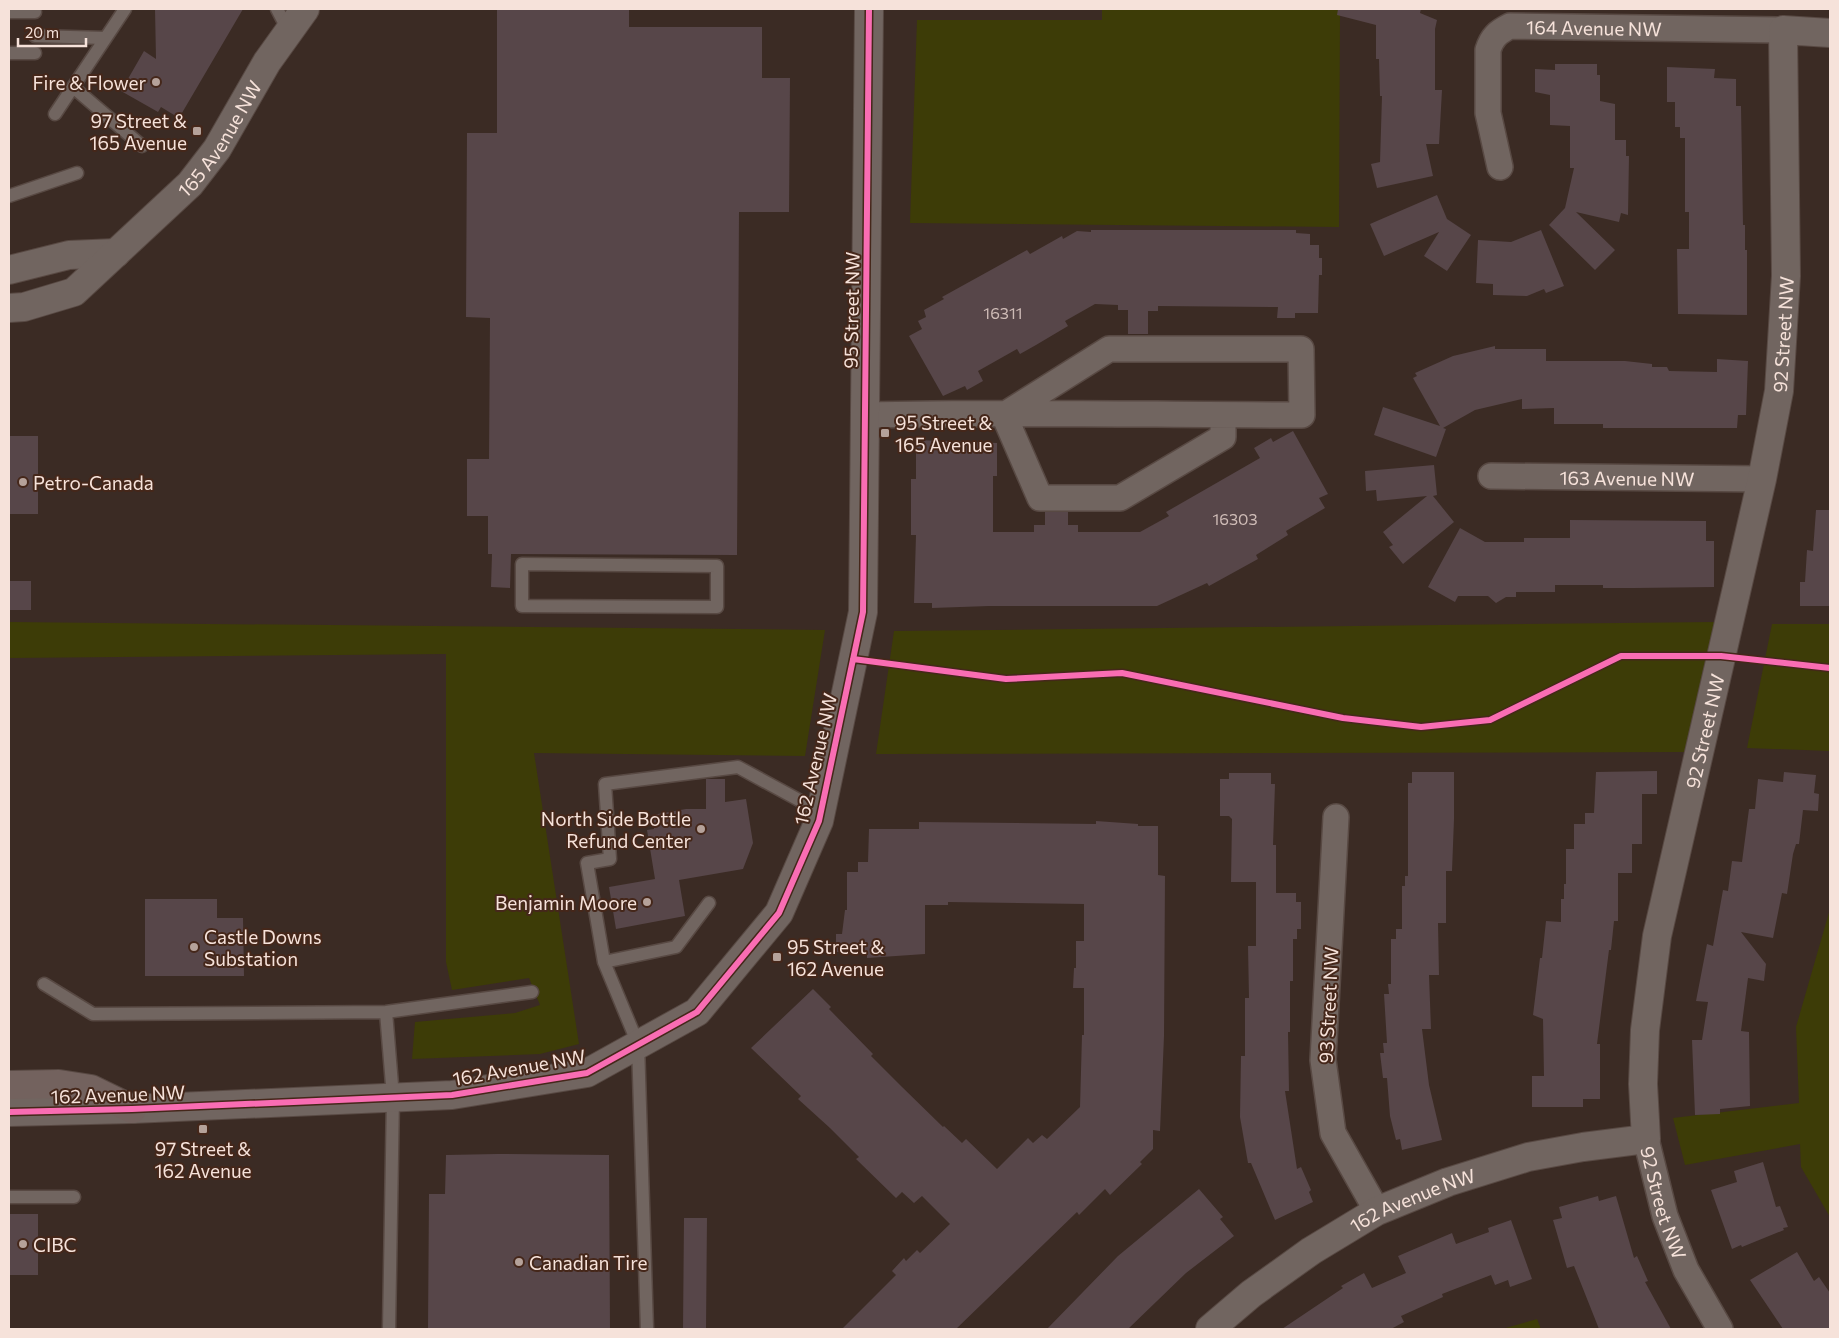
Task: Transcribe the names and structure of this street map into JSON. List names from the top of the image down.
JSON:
{
  "streets": {
    "street": [
      "164 Avenue NW",
      "165 Avenue NW",
      "95 Street NW",
      "92 Street NW",
      "163 Avenue NW",
      "162 Avenue NW",
      "93 Street NW"
    ]
  },
  "crossings": [
    ["164 Avenue NW", "92 Street NW"],
    ["95 Street NW", "162 Avenue NW"],
    ["92 Street NW", "163 Avenue NW"],
    ["92 Street NW", "162 Avenue NW"],
    ["162 Avenue NW", "93 Street NW"]
  ],
  "places": {
    "other": [
      "Fire & Flower",
      "Petro-Canada",
      "North Side Bottle Refund Center",
      "Benjamin Moore",
      "Castle Downs Substation",
      "CIBC",
      "Canadian Tire"
    ],
    "transit": [
      "97 Street & 165 Avenue",
      "95 Street & 165 Avenue",
      "95 Street & 162 Avenue",
      "97 Street & 162 Avenue"
    ]
  },
  "house_numbers": ["16311", "16303"],
  "scale_bar": "20 m"
}
